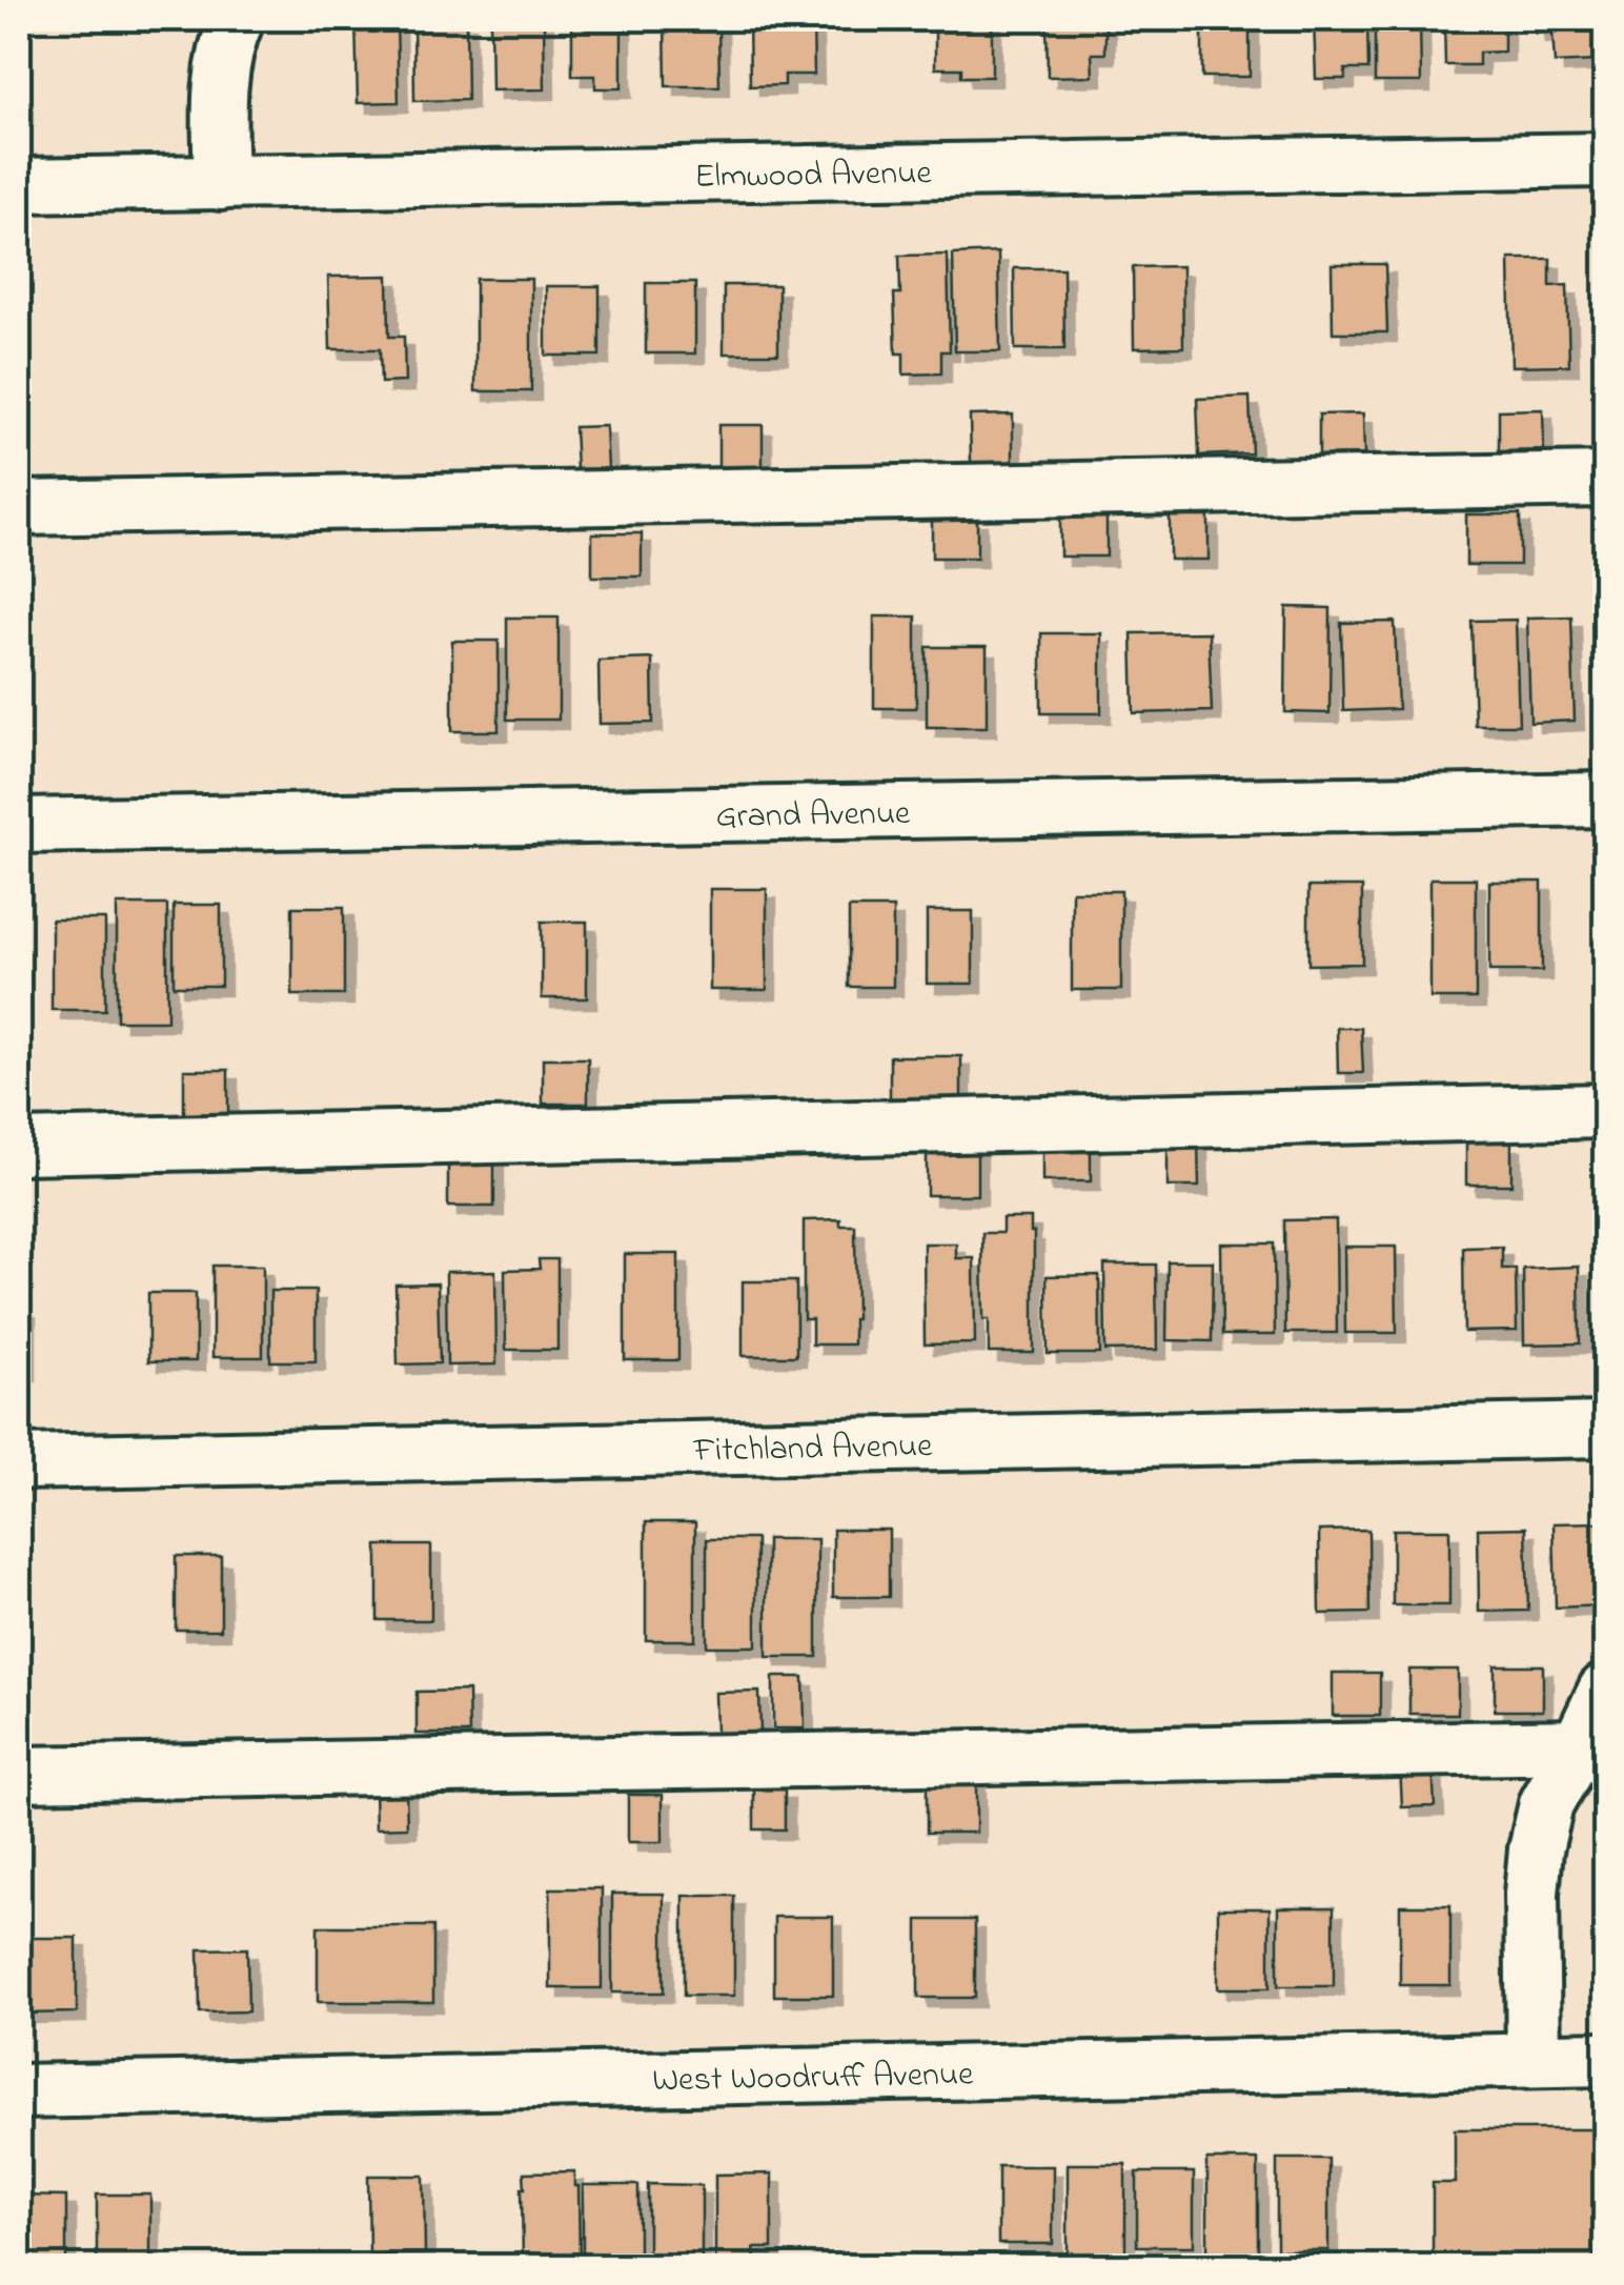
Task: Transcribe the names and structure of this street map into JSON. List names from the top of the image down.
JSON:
{
  "streets": {
    "street": [
      "Elmwood Avenue",
      "Grand Avenue",
      "Fitchland Avenue",
      "West Woodruff Avenue"
    ]
  }
}
